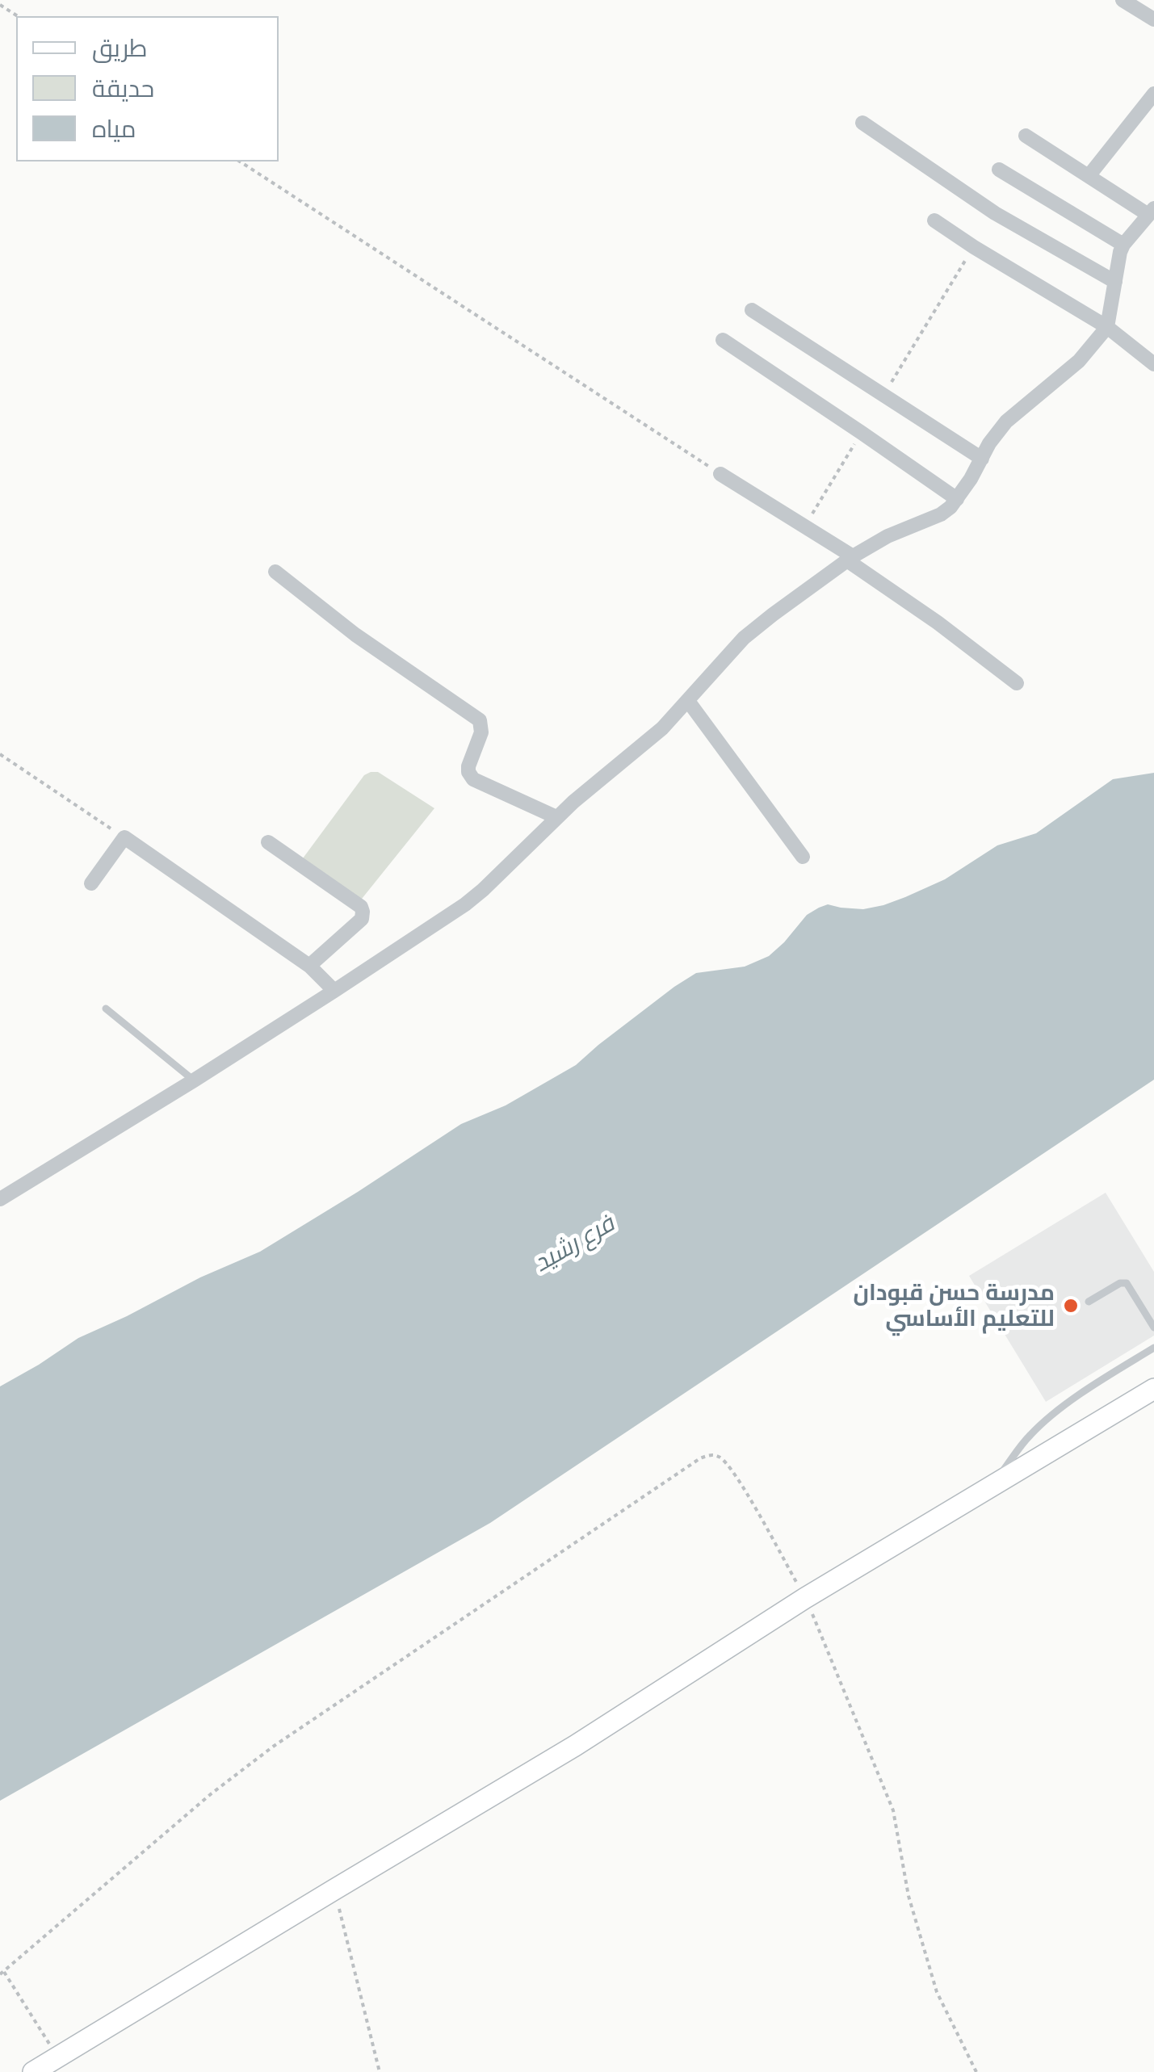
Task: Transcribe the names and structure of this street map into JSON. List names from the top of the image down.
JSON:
{
  "water": ["فرع رشيد"],
  "places": ["مدرسة حسن قبودان للتعليم الأساسي"],
  "legend": ["طريق", "حديقة", "مياه"]
}
